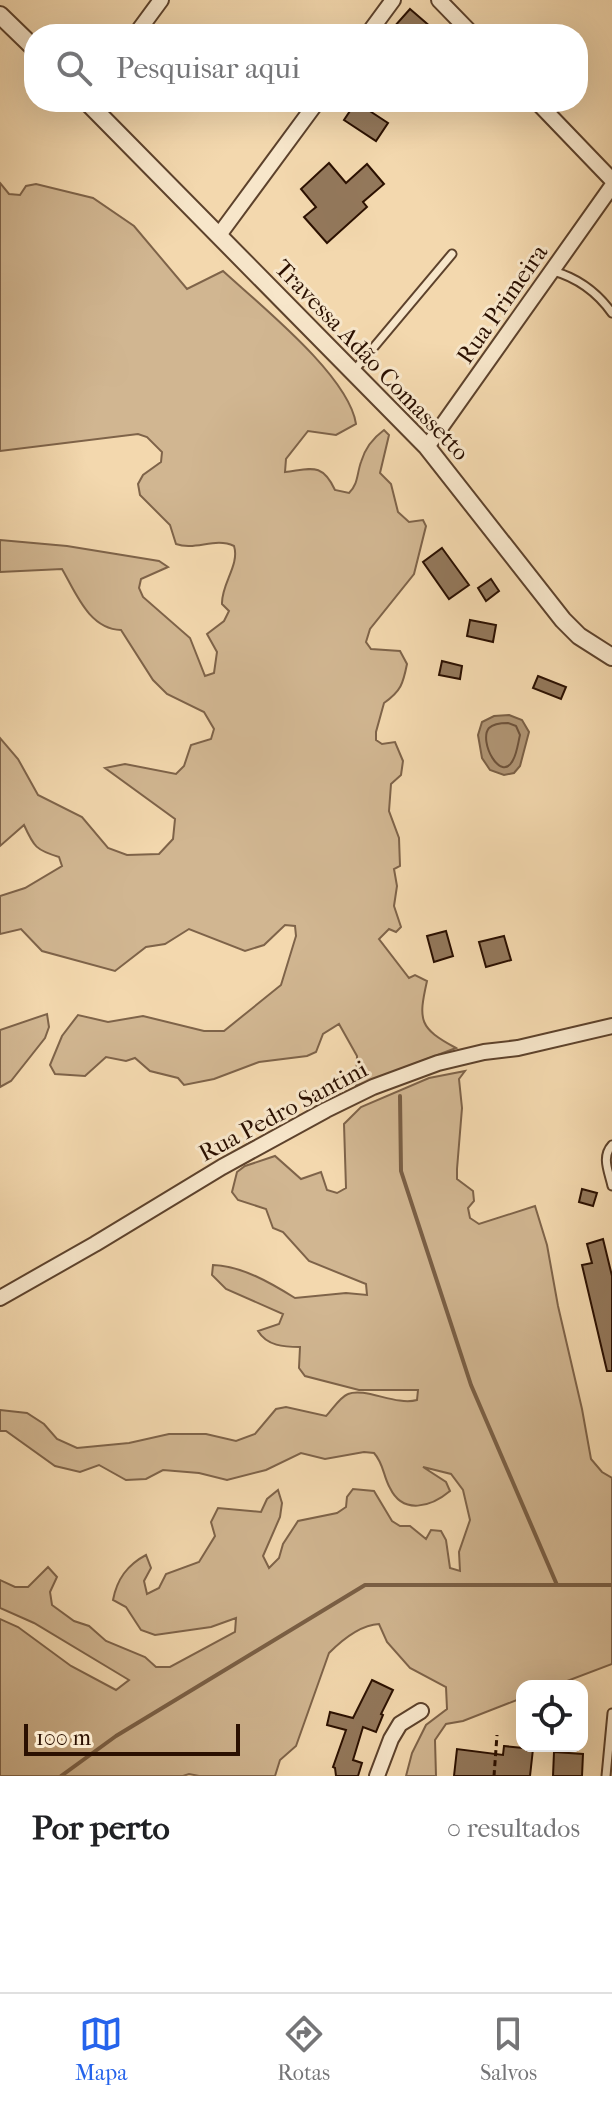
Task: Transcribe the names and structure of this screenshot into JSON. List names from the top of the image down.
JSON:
{
  "streets": {
    "street": ["Rua Primeira", "Travessa Adão Comassetto", "Rua Pedro Santini"]
  },
  "crossings": [
    ["Rua Primeira", "Travessa Adão Comassetto"]
  ],
  "scale_bar": "100 m",
  "page": {
    "search": "Pesquisar aqui",
    "scale": "100 m",
    "heading": ["Por perto", "0 resultados"],
    "nav": ["Mapa", "Rotas", "Salvos"]
  }
}
